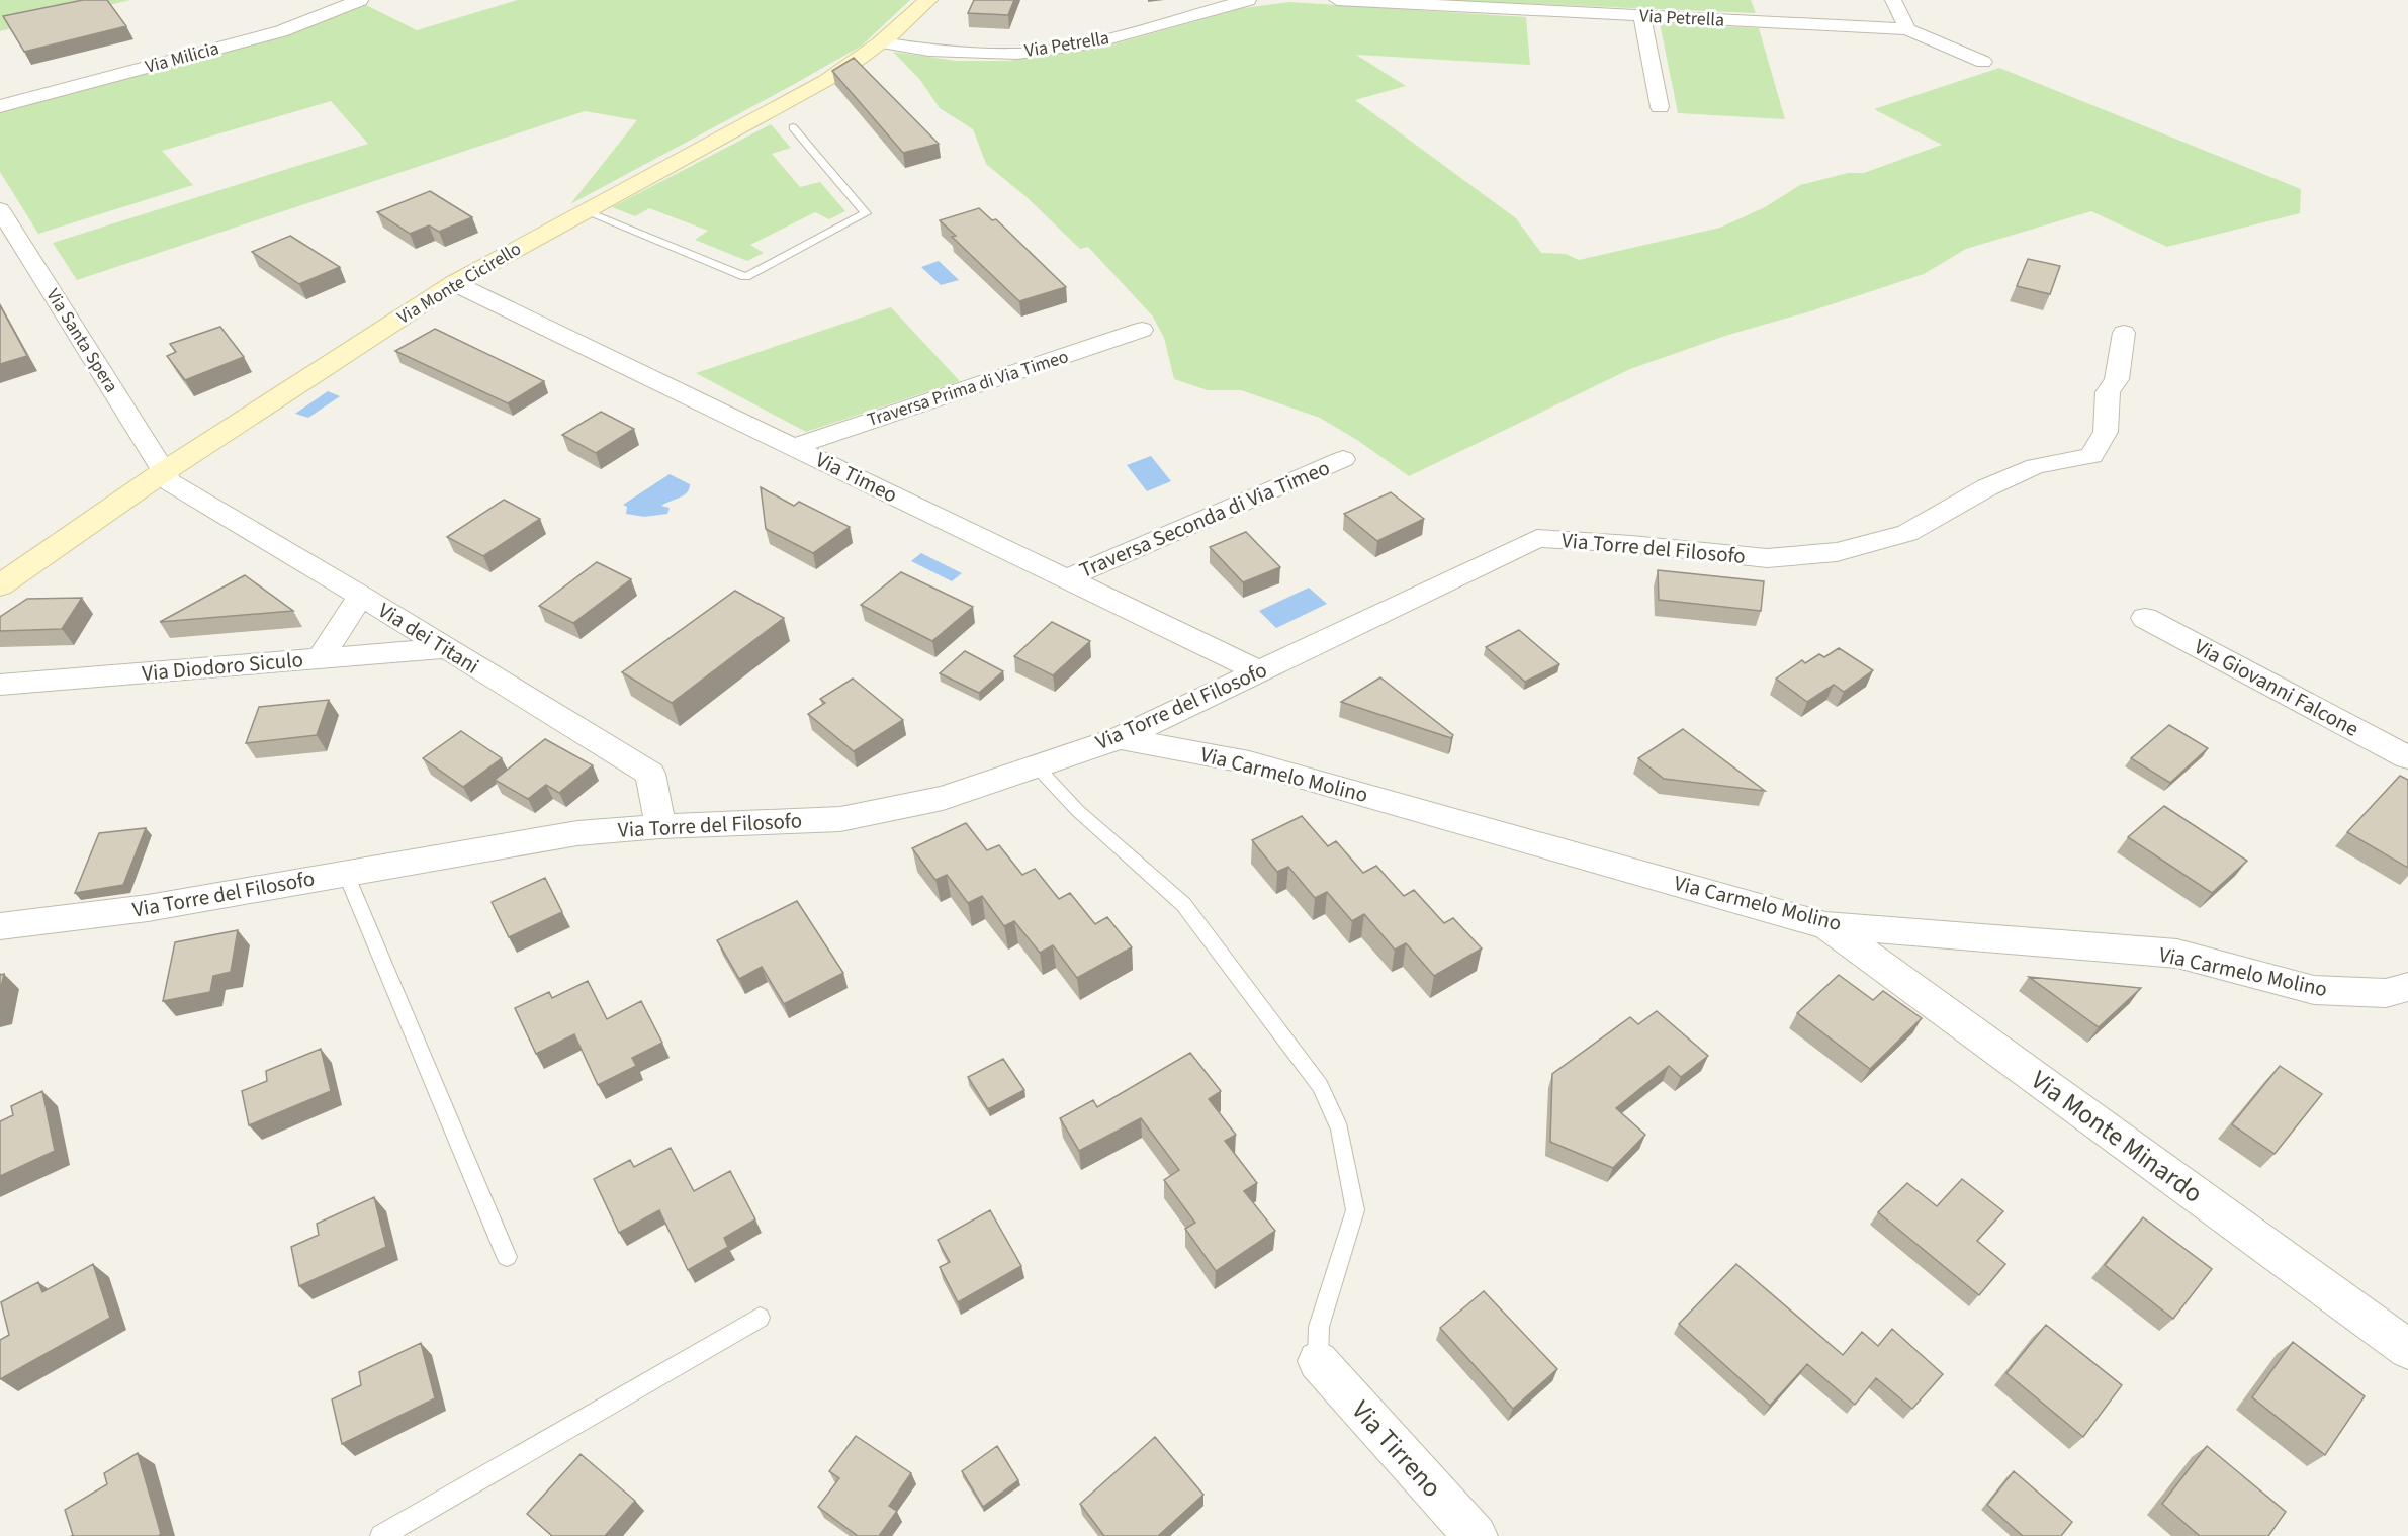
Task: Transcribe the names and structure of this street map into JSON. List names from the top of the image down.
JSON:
{
  "streets": {
    "street": [
      "Via Petrella",
      "Via Milicia",
      "Via Monte Cicirello",
      "Via Santa Spera",
      "Traversa Prima di Via Timeo",
      "Via Timeo",
      "Traversa Seconda di Via Timeo",
      "Via Torre del Filosofo",
      "Via dei Titani",
      "Via Diodoro Siculo",
      "Via Giovanni Falcone",
      "Via Carmelo Molino",
      "Via Monte Minardo",
      "Via Tirreno"
    ]
  },
  "crossings": [
    ["Via Petrella", "Via Monte Cicirello"],
    ["Via Monte Cicirello", "Via Santa Spera"],
    ["Via Monte Cicirello", "Via Timeo"],
    ["Via Monte Cicirello", "Via dei Titani"],
    ["Via Santa Spera", "Via dei Titani"],
    ["Traversa Prima di Via Timeo", "Via Timeo"],
    ["Via Timeo", "Traversa Seconda di Via Timeo"],
    ["Via Timeo", "Via Torre del Filosofo"],
    ["Via Torre del Filosofo", "Via dei Titani"],
    ["Via Torre del Filosofo", "Via Carmelo Molino"],
    ["Via dei Titani", "Via Diodoro Siculo"],
    ["Via Carmelo Molino", "Via Monte Minardo"]
  ]
}
